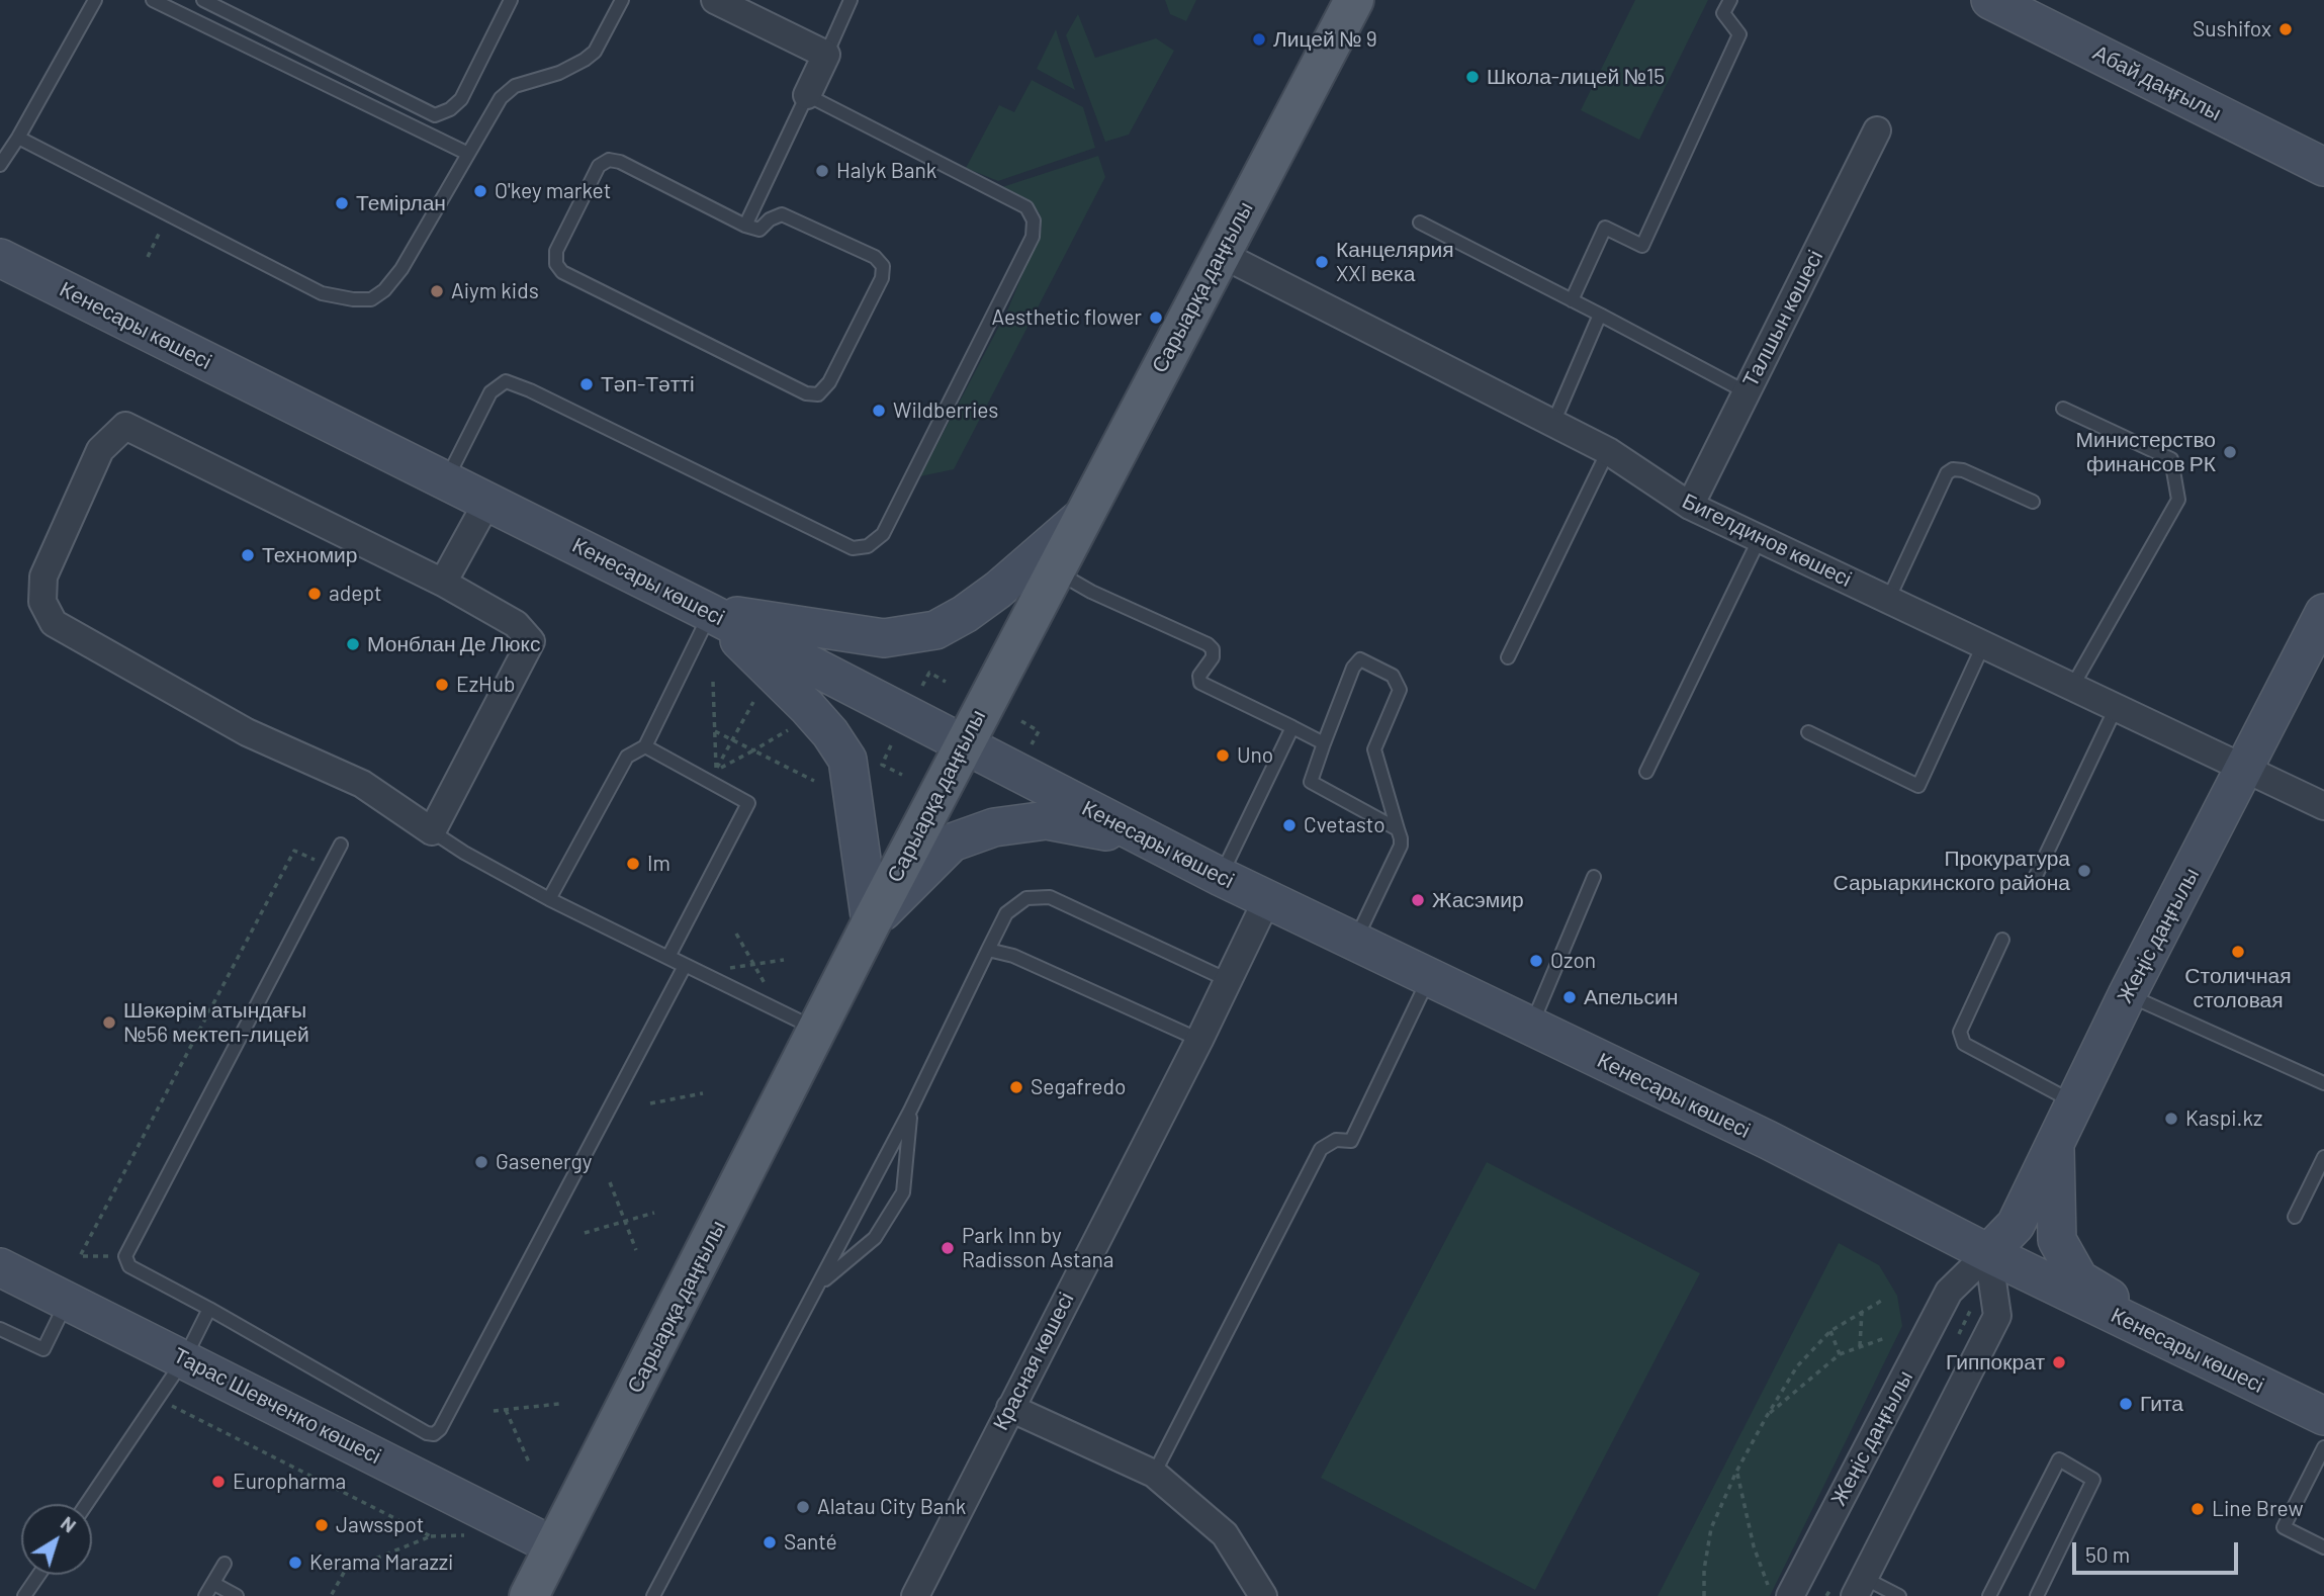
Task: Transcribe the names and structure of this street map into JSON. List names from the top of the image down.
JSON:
{
  "streets": {
    "main road": [
      "Абай даңғылы",
      "Сарыарқа даңғылы",
      "Кенесары көшесі",
      "Жеңіс даңғылы",
      "Тарас Шевченко көшесі"
    ],
    "street": ["Талшын көшесі", "Бигелдинов көшесі", "Красная көшесі"]
  },
  "crossings": [
    ["Сарыарқа даңғылы", "Кенесары көшесі"],
    ["Сарыарқа даңғылы", "Бигелдинов көшесі"],
    ["Сарыарқа даңғылы", "Тарас Шевченко көшесі"],
    ["Талшын көшесі", "Бигелдинов көшесі"],
    ["Кенесары көшесі", "Жеңіс даңғылы"],
    ["Кенесары көшесі", "Красная көшесі"],
    ["Бигелдинов көшесі", "Жеңіс даңғылы"]
  ],
  "places": [
    "Sushifox",
    "Лицей № 9",
    "Школа-лицей №15",
    "Halyk Bank",
    "O'key market",
    "Темірлан",
    "Канцелярия XXI века",
    "Aiym kids",
    "Aesthetic flower",
    "Тәп-Тәтті",
    "Wildberries",
    "Министерство финансов РК",
    "Техномир",
    "adept",
    "Монблан Де Люкс",
    "EzHub",
    "Uno",
    "Cvetasto",
    "Im",
    "Прокуратура Сарыаркинского района",
    "Жасэмир",
    "Столичная столовая",
    "Ozon",
    "Апельсин",
    "Шәкәрім атындағы №56 мектеп-лицей",
    "Segafredo",
    "Kaspi.kz",
    "Gasenergy",
    "Park Inn by Radisson Astana",
    "Гиппократ",
    "Гита",
    "Europharma",
    "Alatau City Bank",
    "Line Brew",
    "Jawsspot",
    "Santé",
    "Kerama Marazzi"
  ],
  "scale_bar": "50 m",
  "north": "top right"
}
